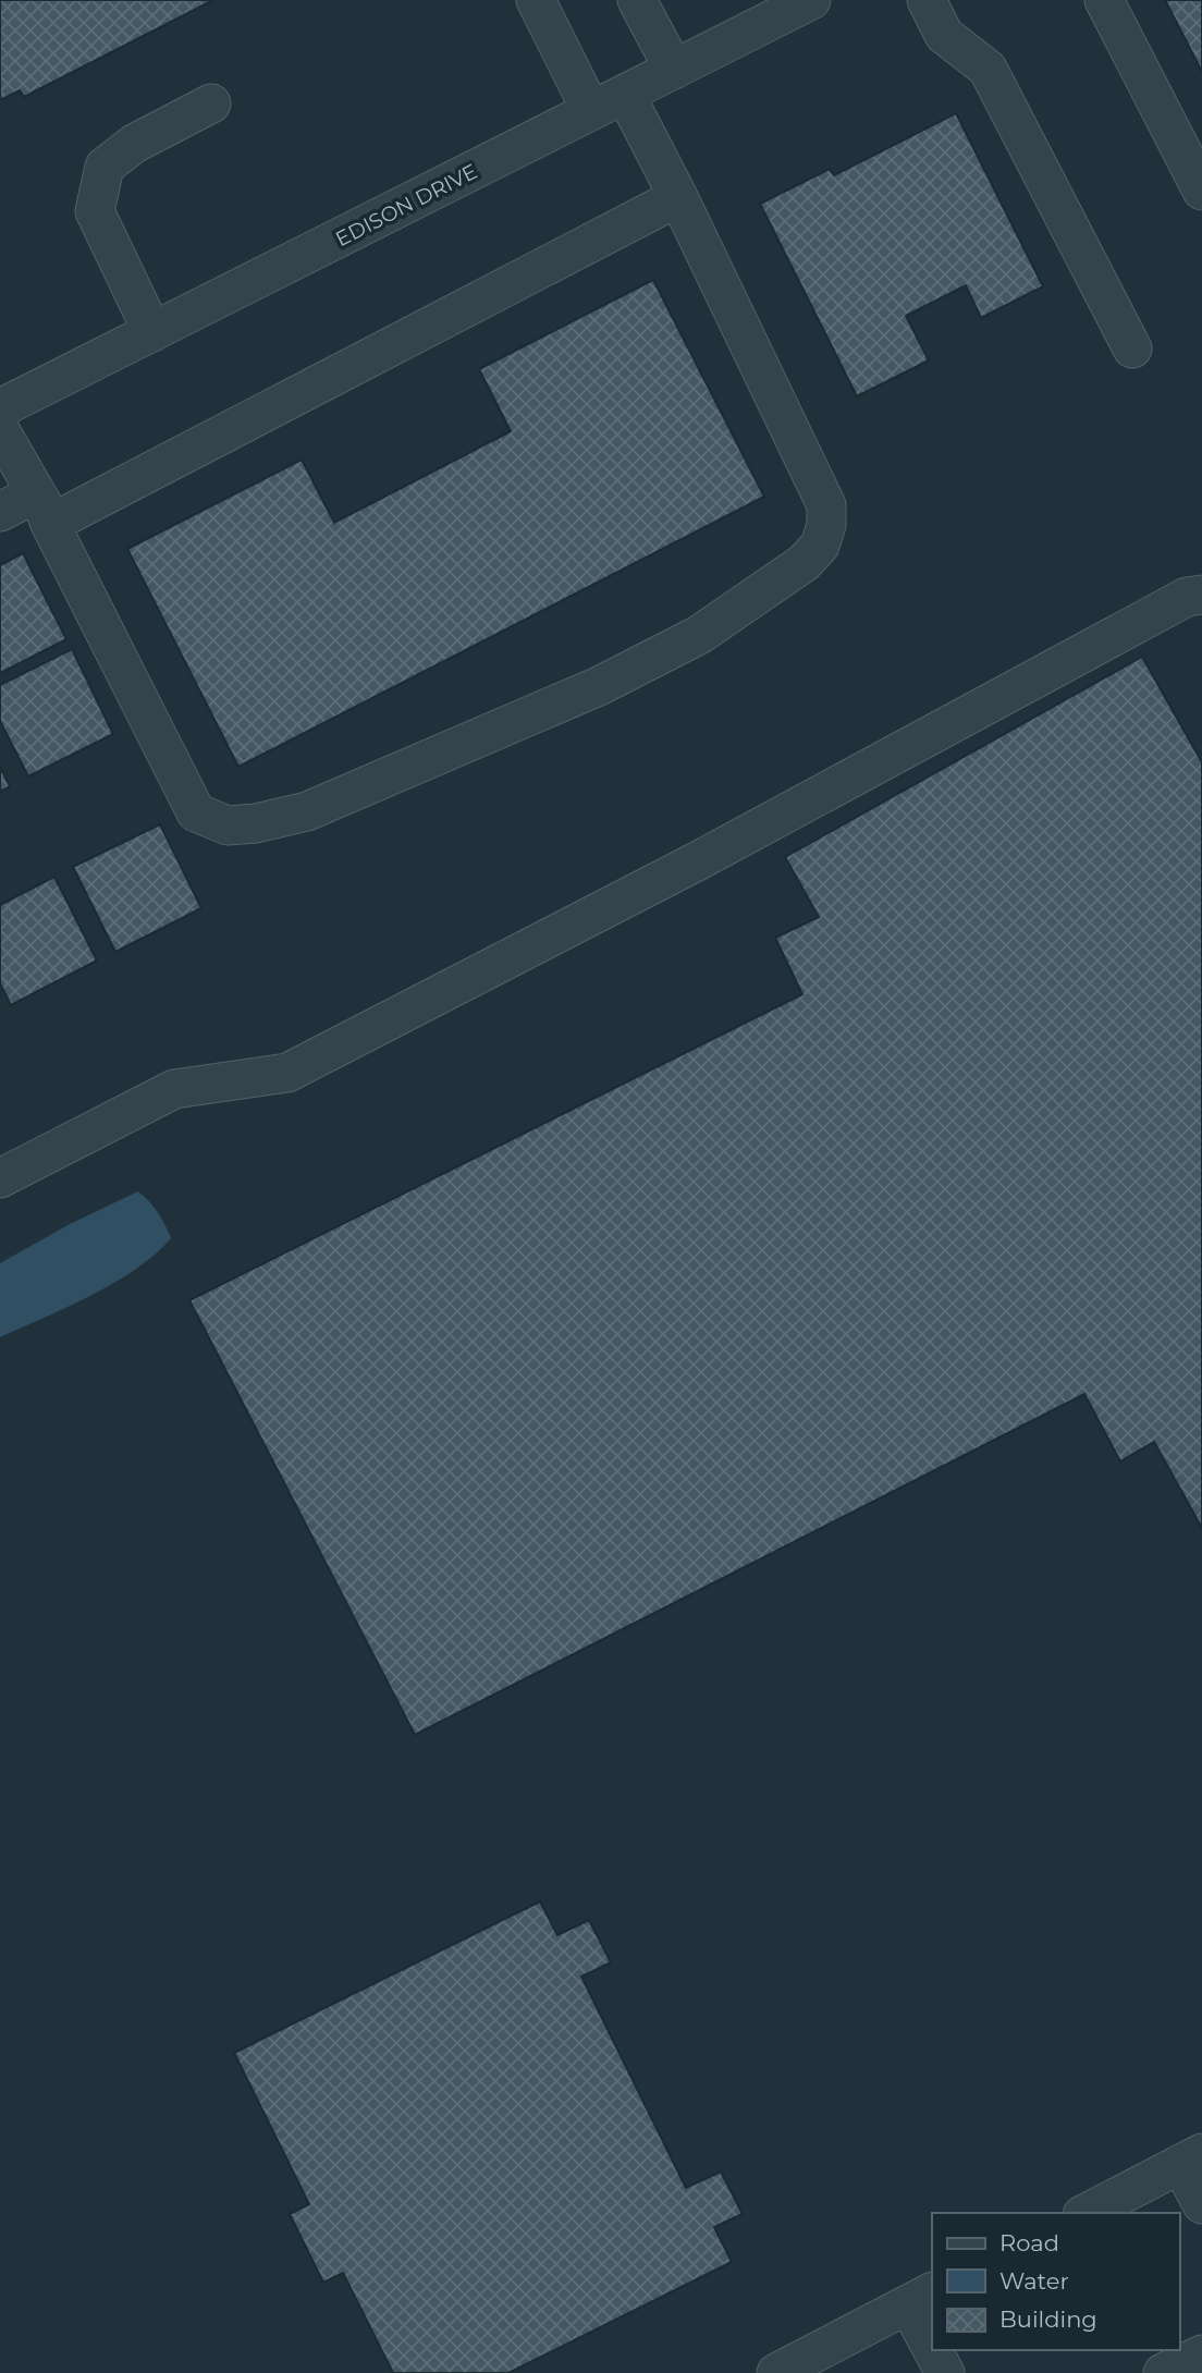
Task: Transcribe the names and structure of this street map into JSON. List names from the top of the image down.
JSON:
{
  "streets": {
    "street": ["EDISON DRIVE"]
  },
  "legend": ["Road", "Water", "Building"]
}
